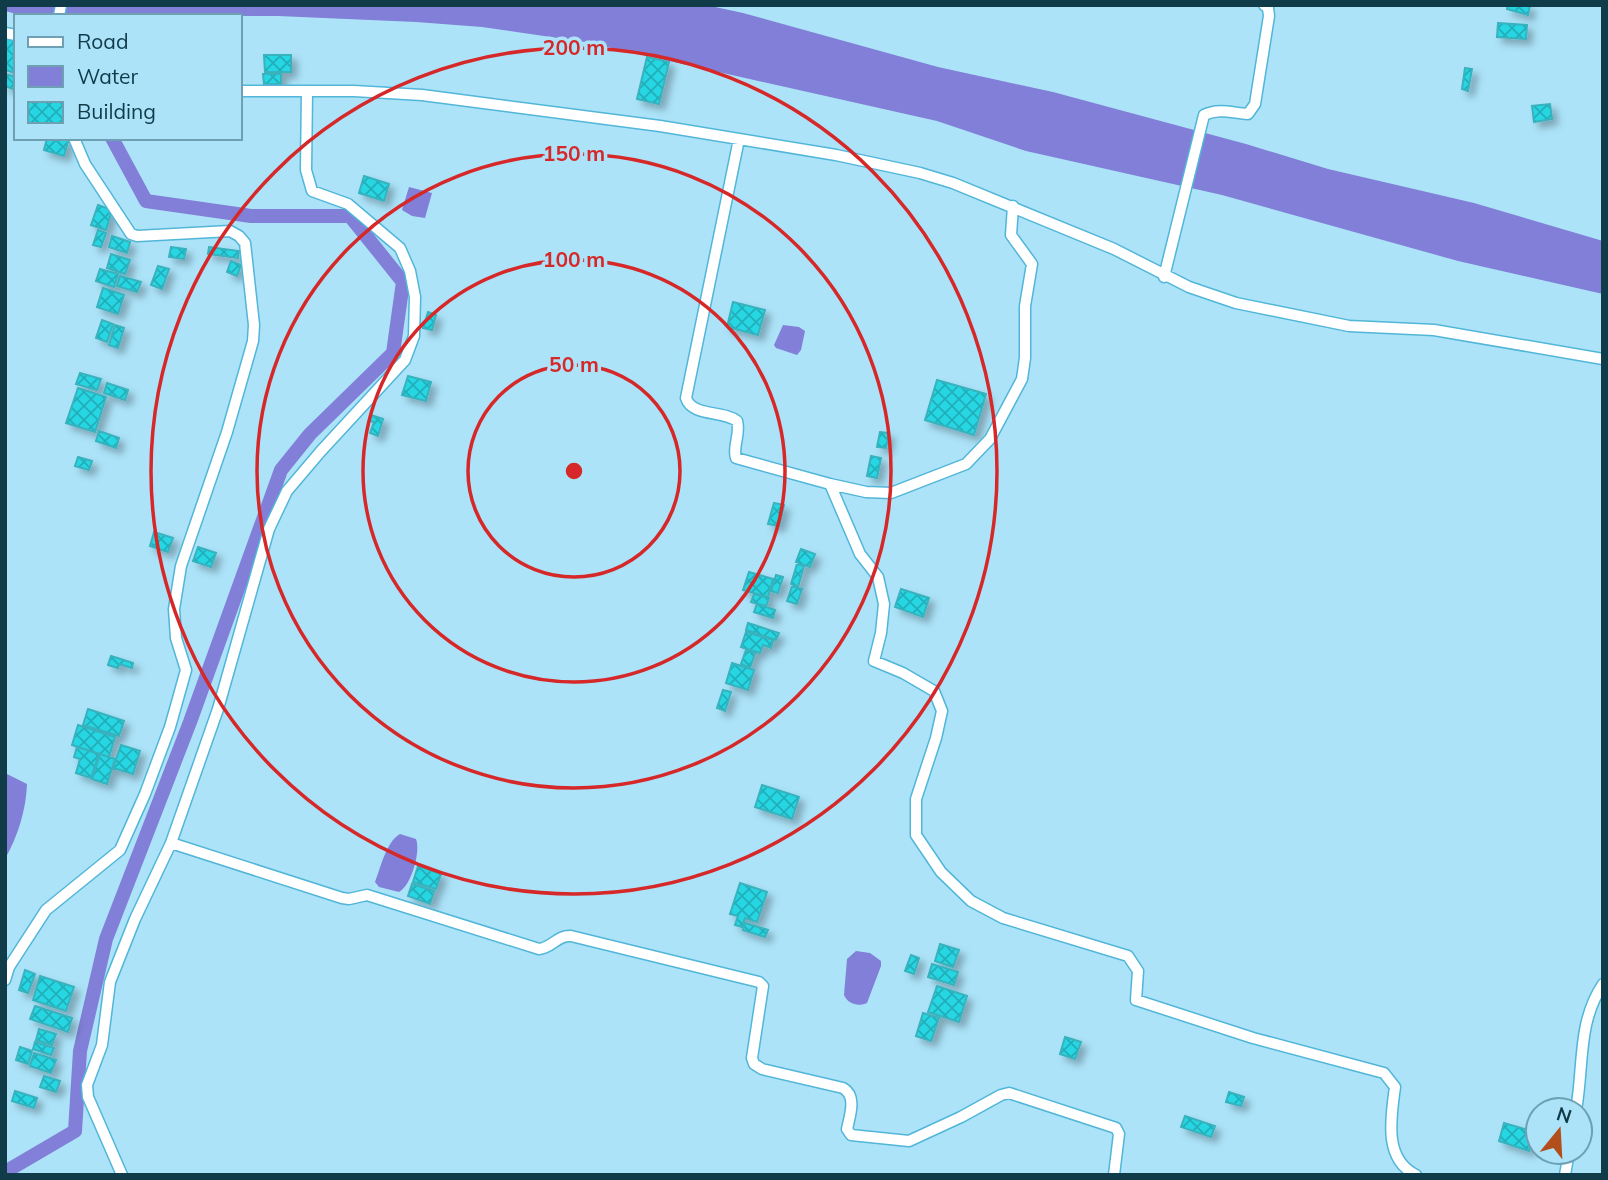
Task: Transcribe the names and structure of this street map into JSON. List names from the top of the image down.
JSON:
{
  "legend": ["Road", "Water", "Building"],
  "north": "top",
  "rings": [
    "200 m",
    "150 m",
    "100 m",
    "50 m"
  ]
}
